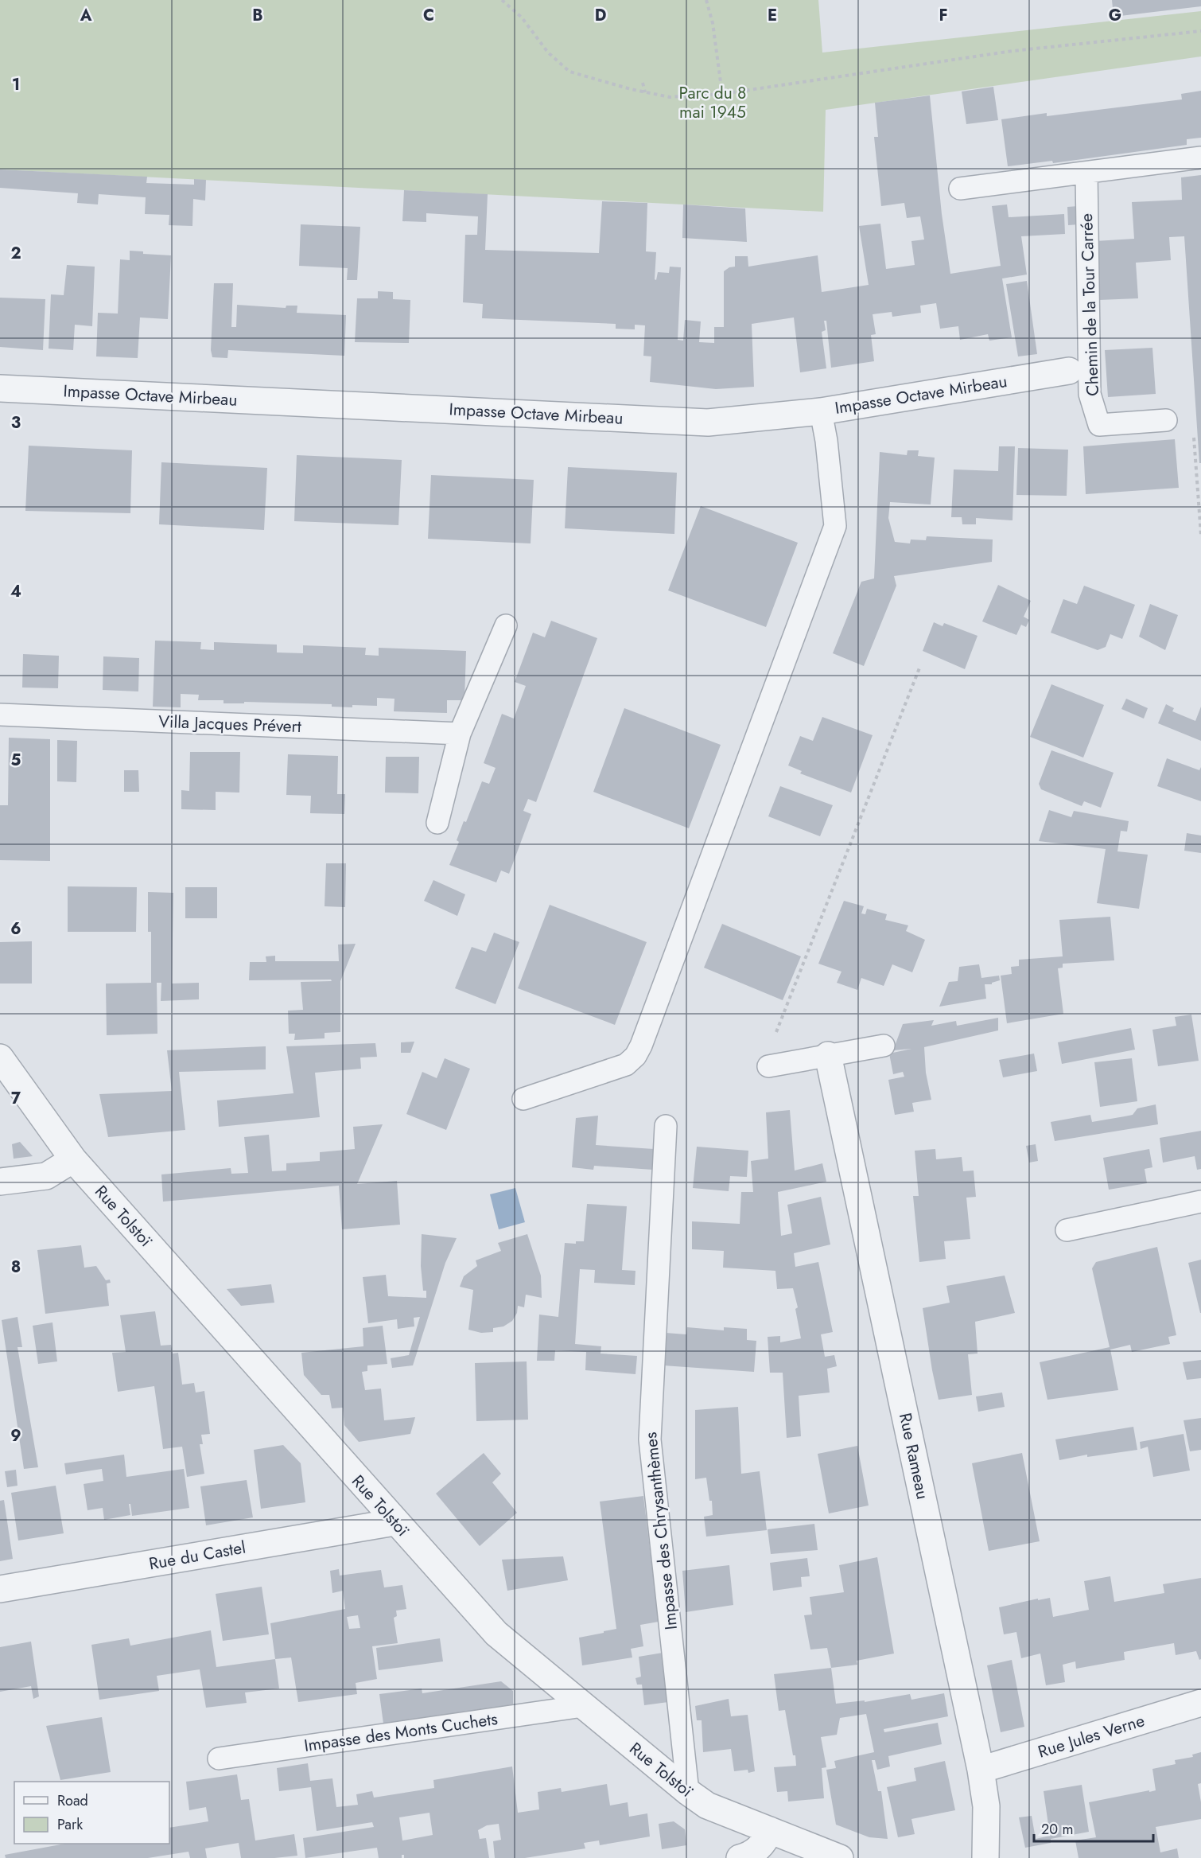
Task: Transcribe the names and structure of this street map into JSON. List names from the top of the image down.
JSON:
{
  "streets": {
    "street": [
      "Impasse Octave Mirbeau",
      "Rue Tolstoï",
      "Rue Rameau",
      "Rue du Castel",
      "Rue Jules Verne"
    ],
    "lane": [
      "Chemin de la Tour Carrée",
      "Villa Jacques Prévert",
      "Impasse des Chrysanthèmes",
      "Impasse des Monts Cuchets"
    ]
  },
  "crossings": [
    ["Rue Tolstoï", "Impasse des Chrysanthèmes"],
    ["Rue Tolstoï", "Rue du Castel"],
    ["Rue Tolstoï", "Impasse des Monts Cuchets"],
    ["Rue Rameau", "Rue Jules Verne"]
  ],
  "parks": ["Parc du 8 mai 1945"],
  "legend": ["Road", "Park"],
  "scale_bar": "20 m",
  "grid": {
    "columns": [
      "A",
      "B",
      "C",
      "D",
      "E",
      "F",
      "G"
    ],
    "rows": [
      "1",
      "2",
      "3",
      "4",
      "5",
      "6",
      "7",
      "8",
      "9"
    ]
  }
}
